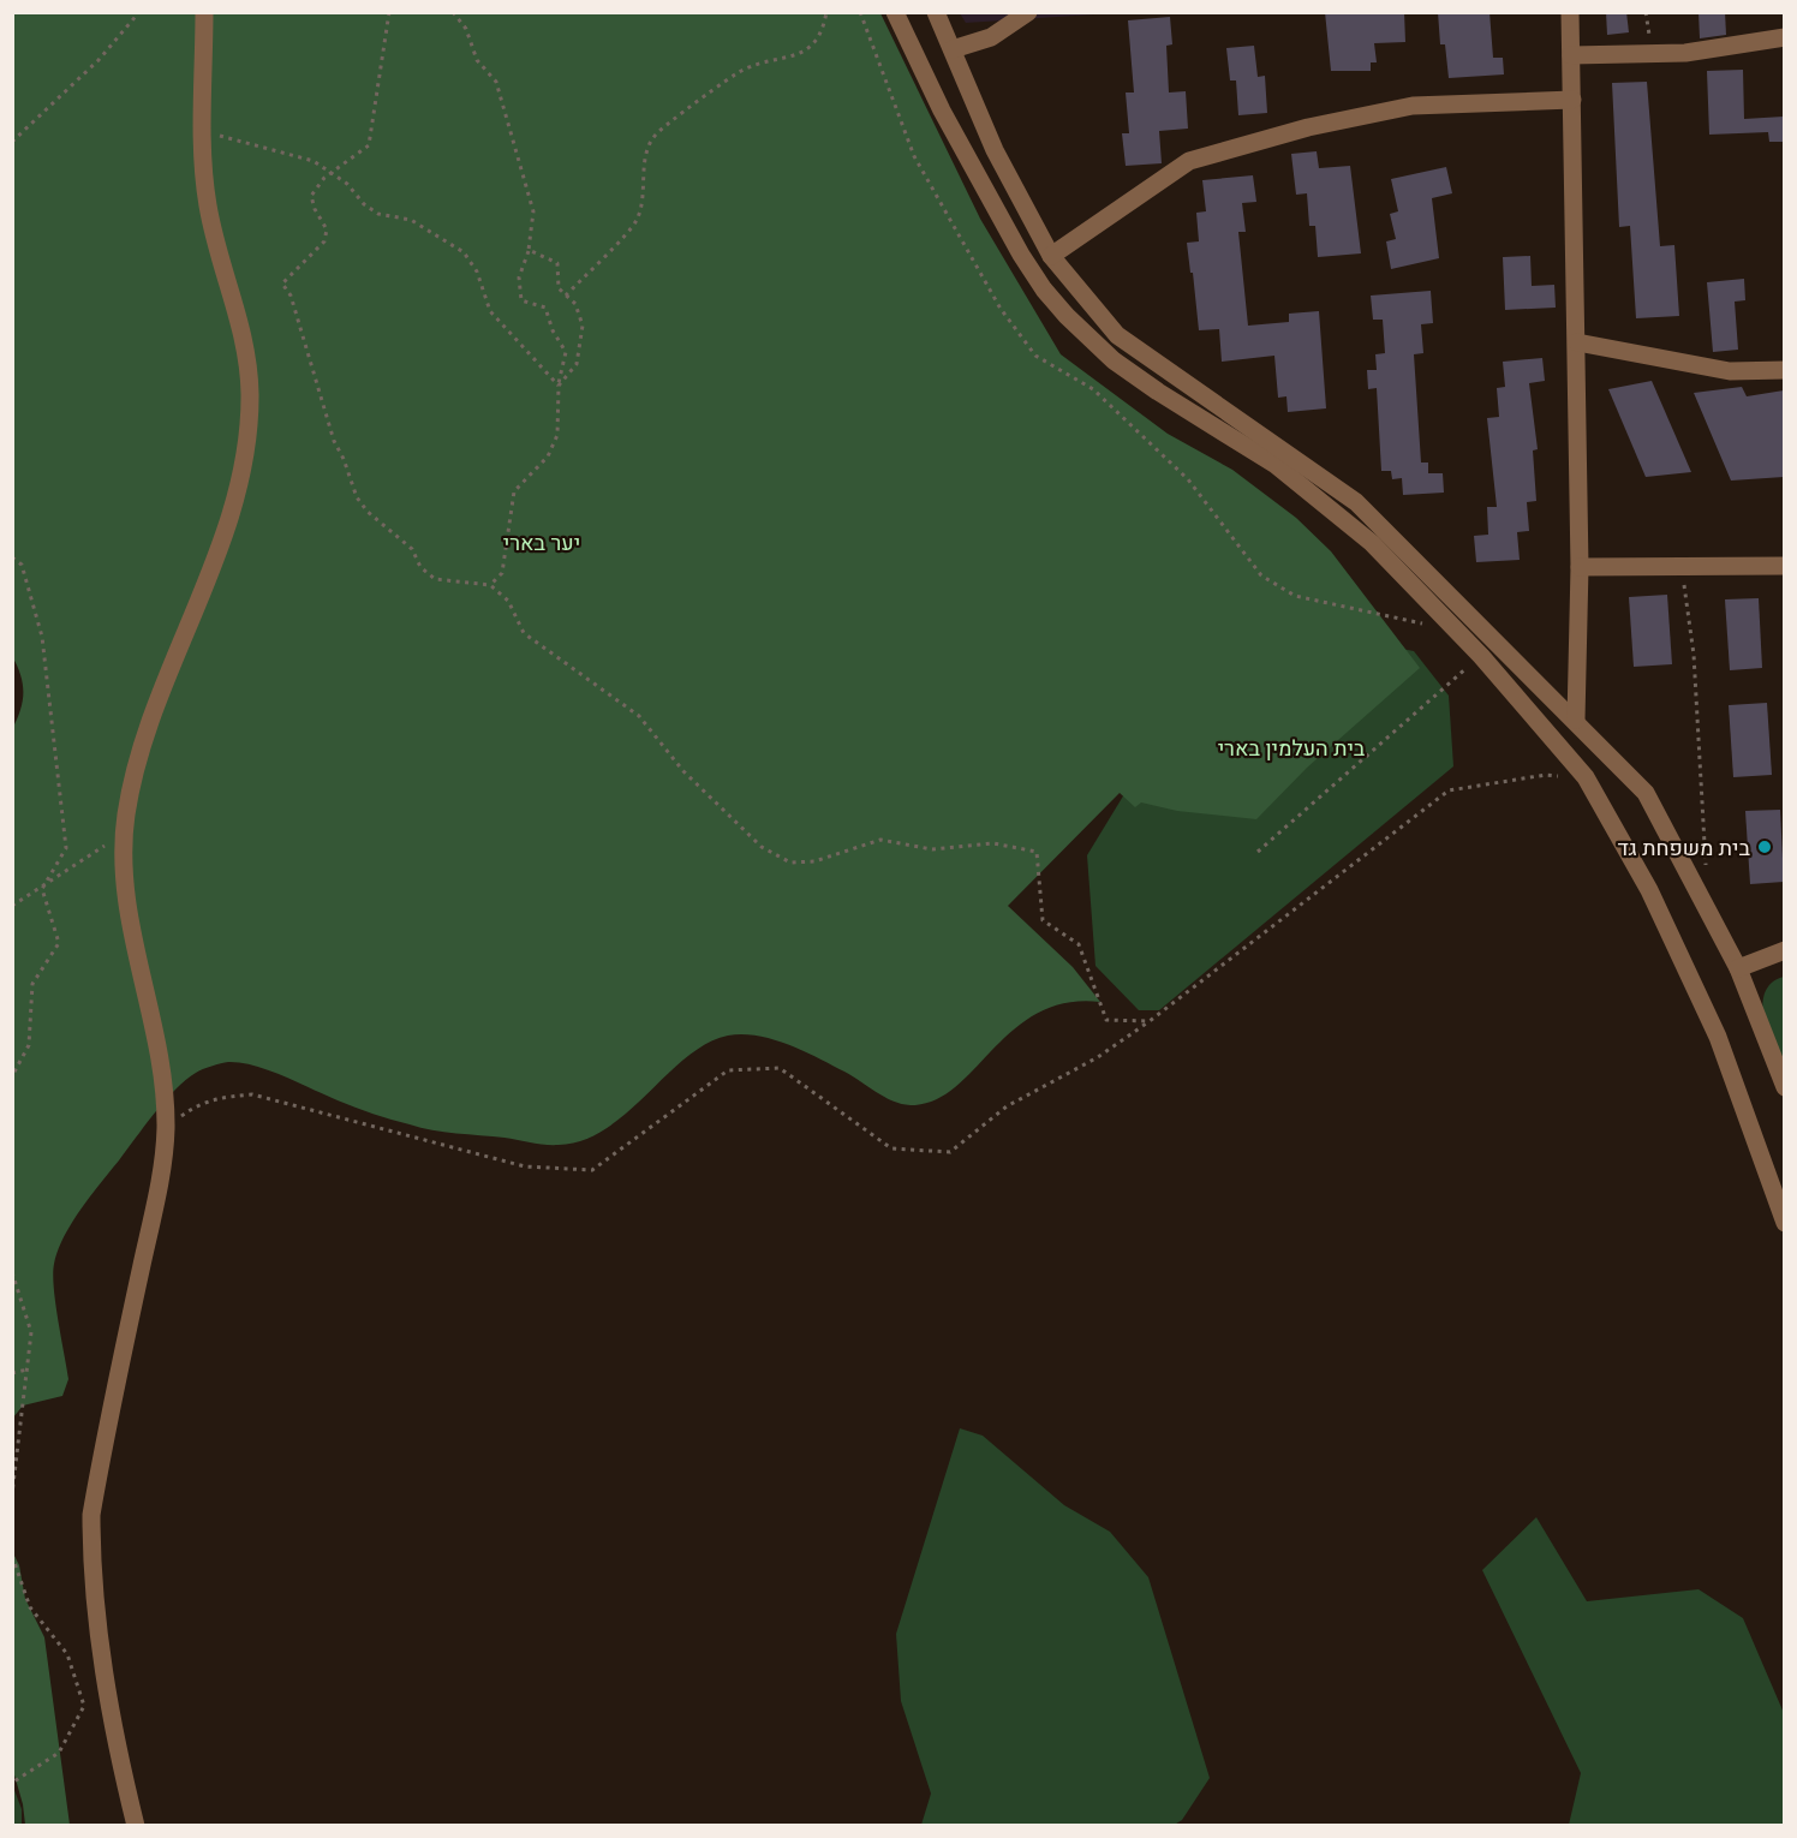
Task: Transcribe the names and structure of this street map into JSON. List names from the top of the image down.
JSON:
{
  "parks": ["יער בארי", "בית העלמין בארי"],
  "places": ["בית משפחת גד"]
}
